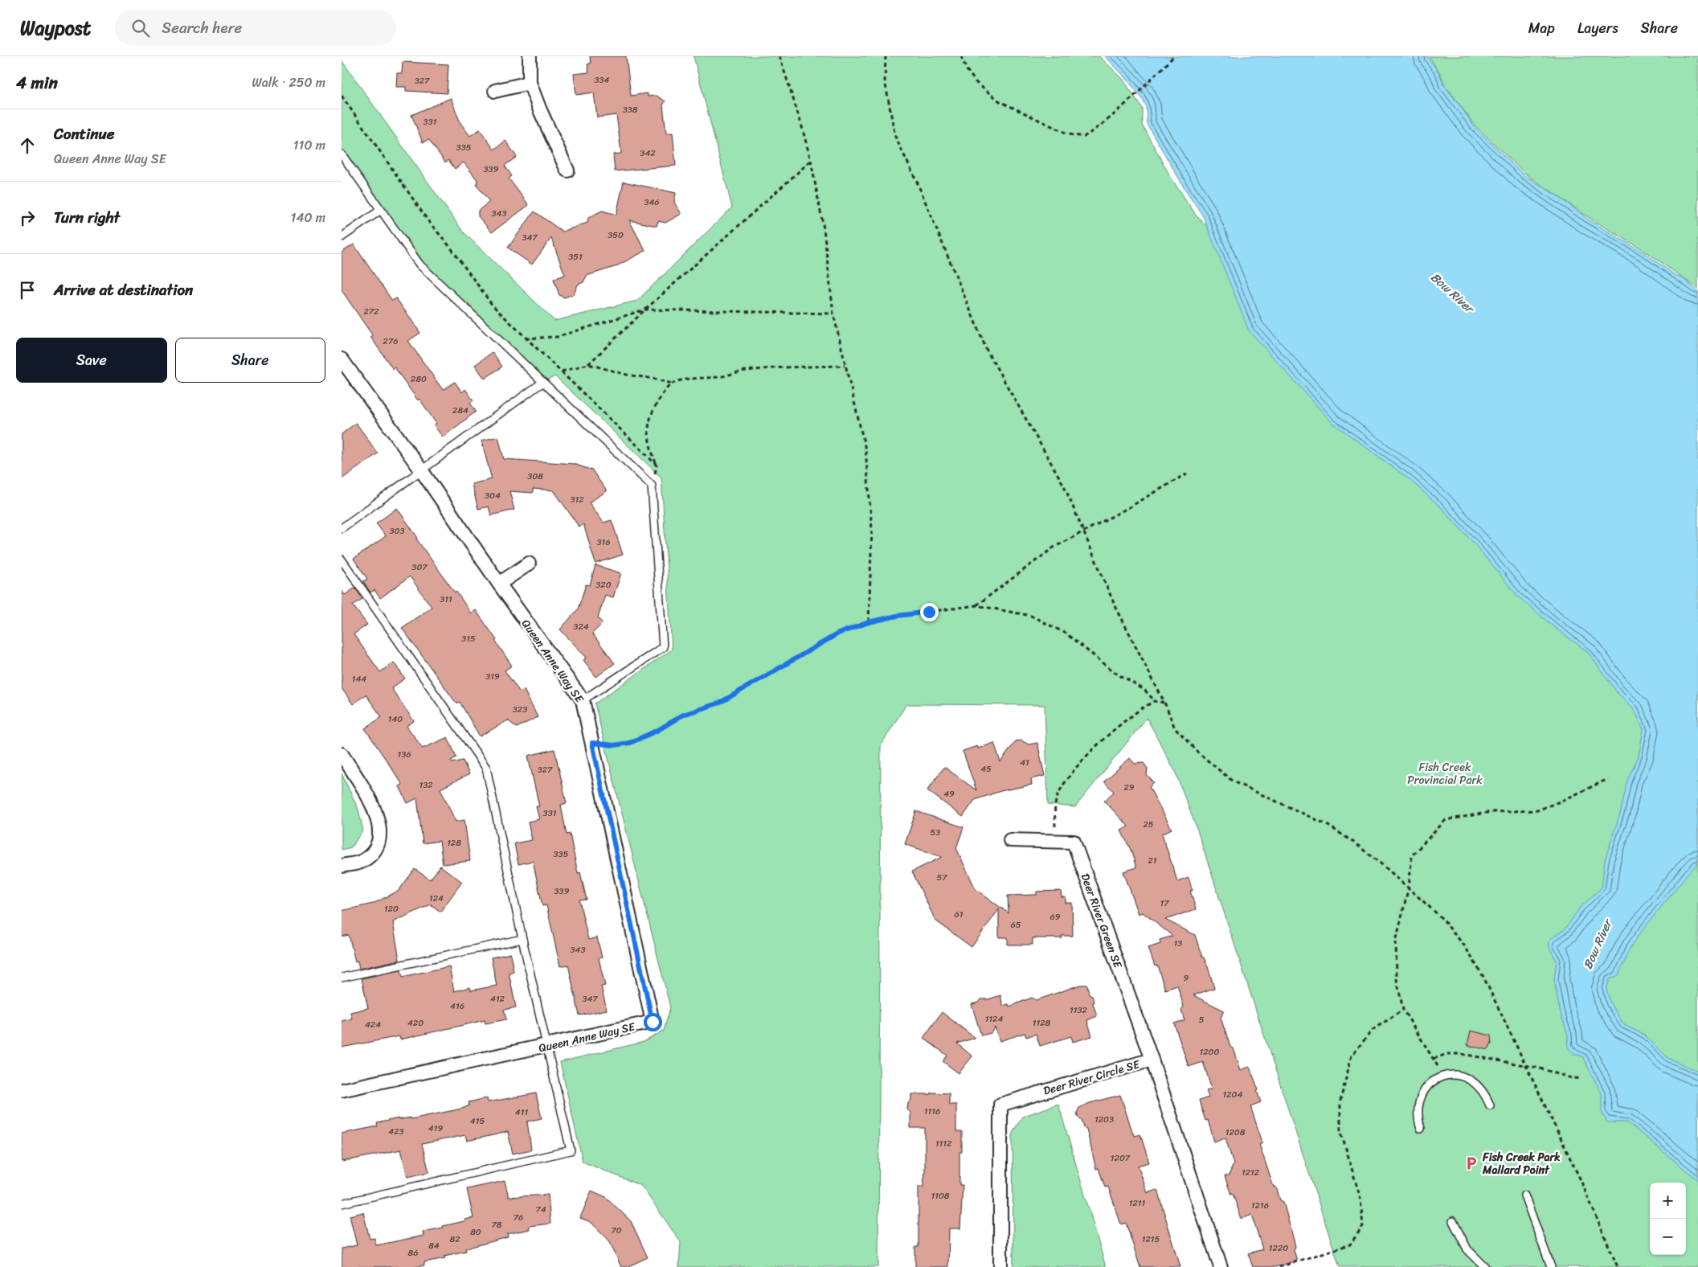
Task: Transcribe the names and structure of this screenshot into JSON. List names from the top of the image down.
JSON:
{
  "streets": {
    "street": ["Queen Anne Way SE", "Deer River Green SE", "Deer River Circle SE"]
  },
  "crossings": [
    ["Deer River Green SE", "Deer River Circle SE"]
  ],
  "water": ["Bow River"],
  "parks": ["Fish Creek Provincial Park"],
  "places": {
    "parking": ["Fish Creek Park Mallard Point"]
  },
  "house_numbers": [
    "334",
    "327",
    "338",
    "331",
    "335",
    "342",
    "339",
    "346",
    "343",
    "350",
    "347",
    "351",
    "272",
    "276",
    "280",
    "284",
    "308",
    "304",
    "312",
    "303",
    "316",
    "307",
    "320",
    "311",
    "324",
    "315",
    "319",
    "144",
    "323",
    "140",
    "136",
    "41",
    "45",
    "327",
    "132",
    "29",
    "49",
    "331",
    "25",
    "53",
    "128",
    "335",
    "21",
    "57",
    "339",
    "124",
    "17",
    "120",
    "61",
    "69",
    "65",
    "13",
    "343",
    "9",
    "412",
    "347",
    "416",
    "1132",
    "1124",
    "5",
    "420",
    "1128",
    "424",
    "1200",
    "1204",
    "1116",
    "411",
    "1203",
    "415",
    "419",
    "423",
    "1208",
    "1112",
    "1207",
    "1212",
    "1108",
    "1211",
    "1216",
    "74",
    "76",
    "78",
    "70",
    "80",
    "82",
    "1215",
    "84",
    "1220",
    "86"
  ],
  "page": {
    "header": "Waypost",
    "search": "Search here",
    "nav": ["Map", "Layers", "Share"],
    "heading": ["4 min", "Walk · 250 m"],
    "list": [
      ["Continue", "Queen Anne Way SE", "110 m"],
      ["Turn right", "140 m"],
      "Arrive at destination"
    ],
    "buttons": ["Save", "Share"],
    "map_buttons": ["+", "−"]
  }
}
